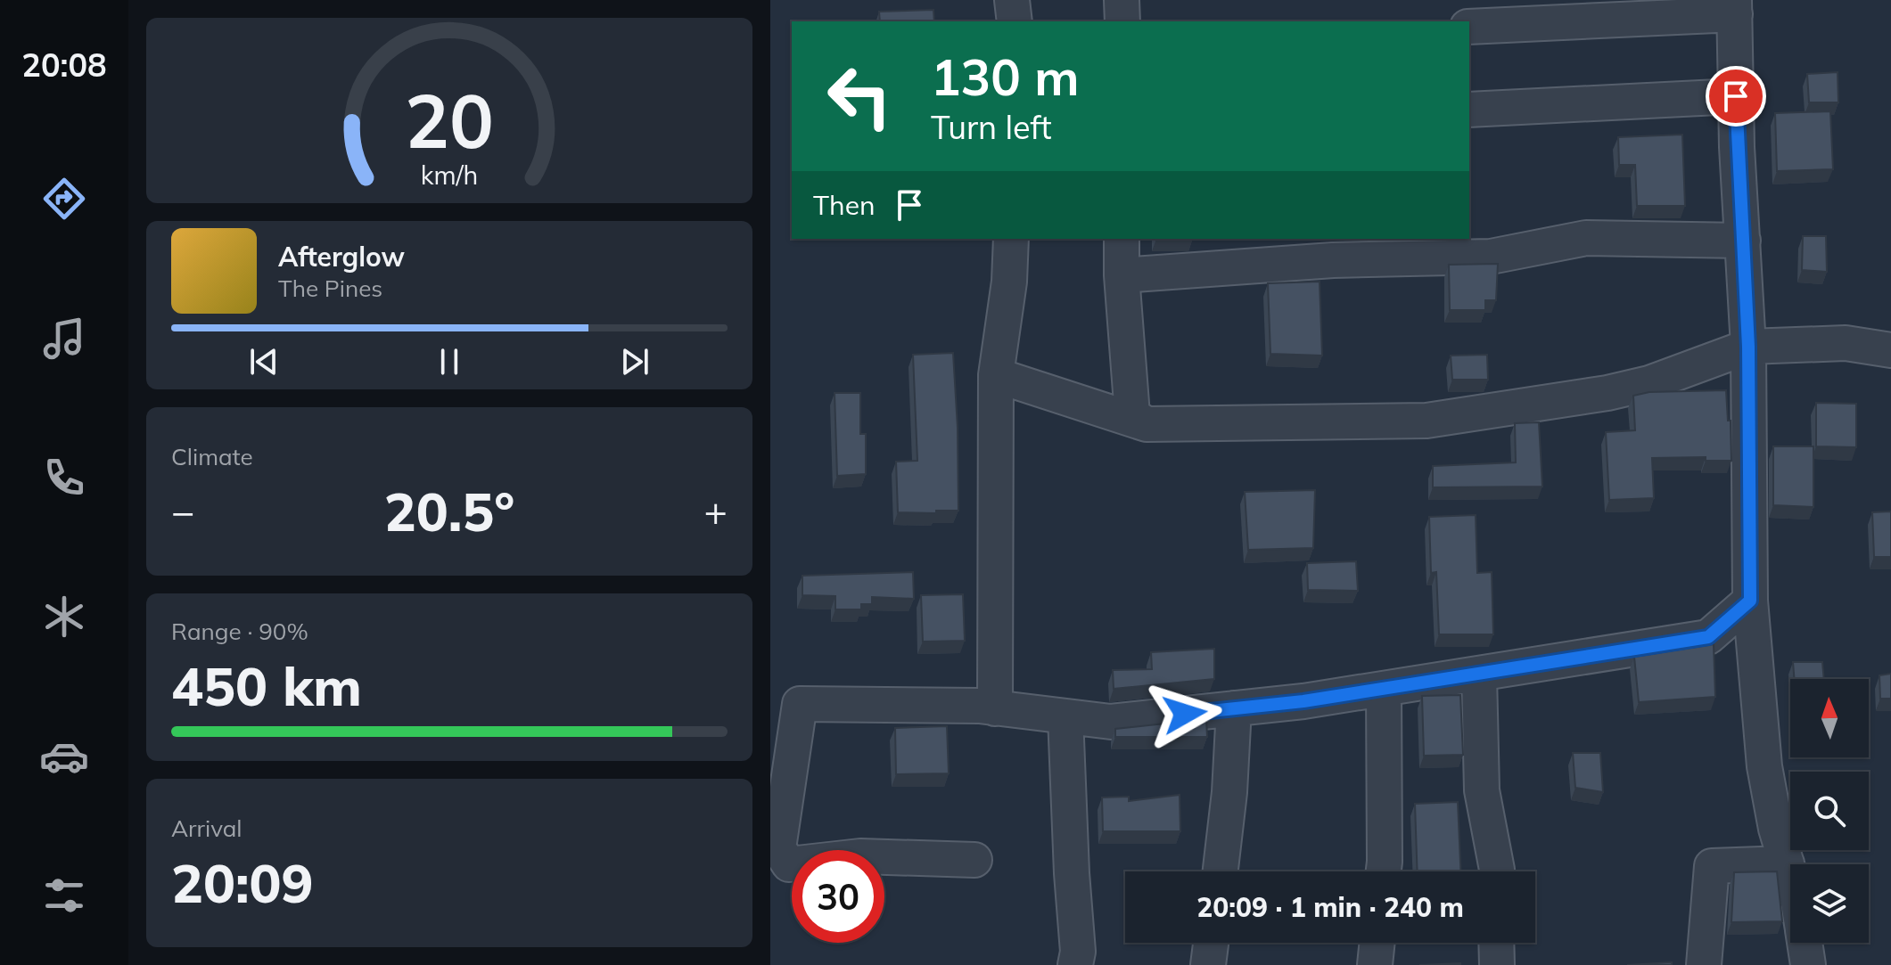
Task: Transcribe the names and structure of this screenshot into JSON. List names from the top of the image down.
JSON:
{
  "north": "top",
  "page": {
    "tabs": "20:08",
    "turn": ["130 m", "Turn left"],
    "then": "Then",
    "song": ["Afterglow", "The Pines"],
    "tile": [
      "Climate",
      ["Range · 90%", "450 km"],
      ["Arrival", "20:09"]
    ],
    "heat": ["−", "20.5°", "+"],
    "limit": "30",
    "trip": "20:09 · 1 min · 240 m",
    "gauge": ["20", "km/h"]
  }
}
